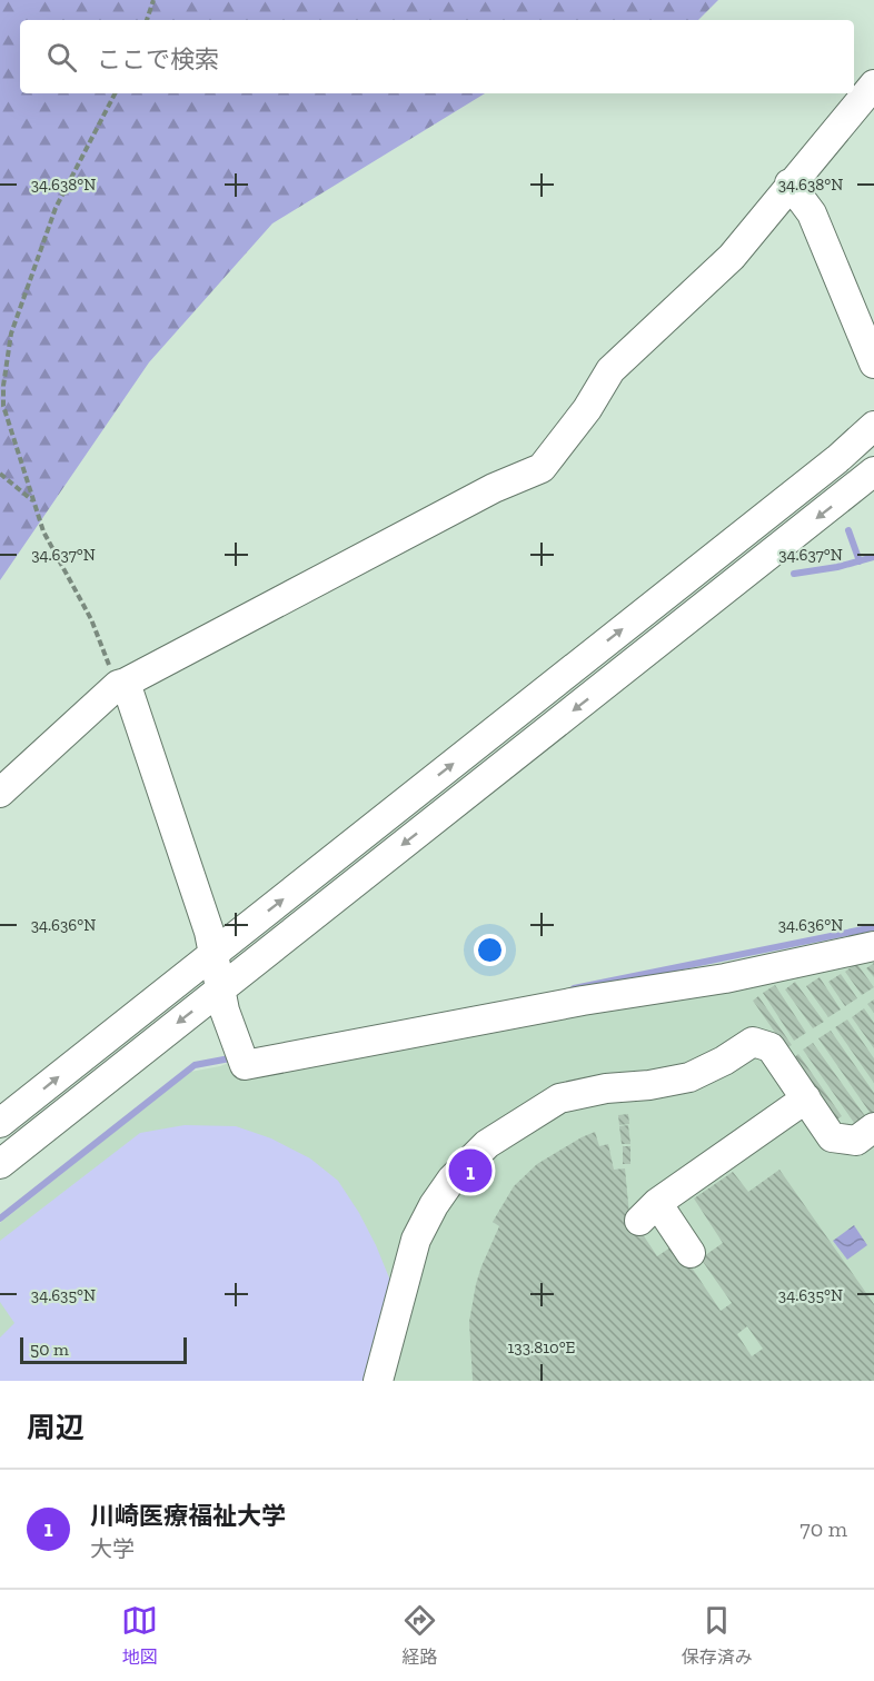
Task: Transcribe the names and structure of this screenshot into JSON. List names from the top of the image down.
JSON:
{
  "scale_bar": "50 m",
  "page": {
    "search": "ここで検索",
    "pins": "1",
    "scale": "50 m",
    "heading": "周辺",
    "list": [
      {
        "mark": "1",
        "name": "川崎医療福祉大学",
        "note": "大学",
        "value": "70 m"
      }
    ],
    "nav": ["地図", "経路", "保存済み"]
  },
  "coordinates": [
    "34.638°N",
    "34.637°N",
    "34.636°N",
    "34.635°N",
    "133.810°E"
  ]
}
